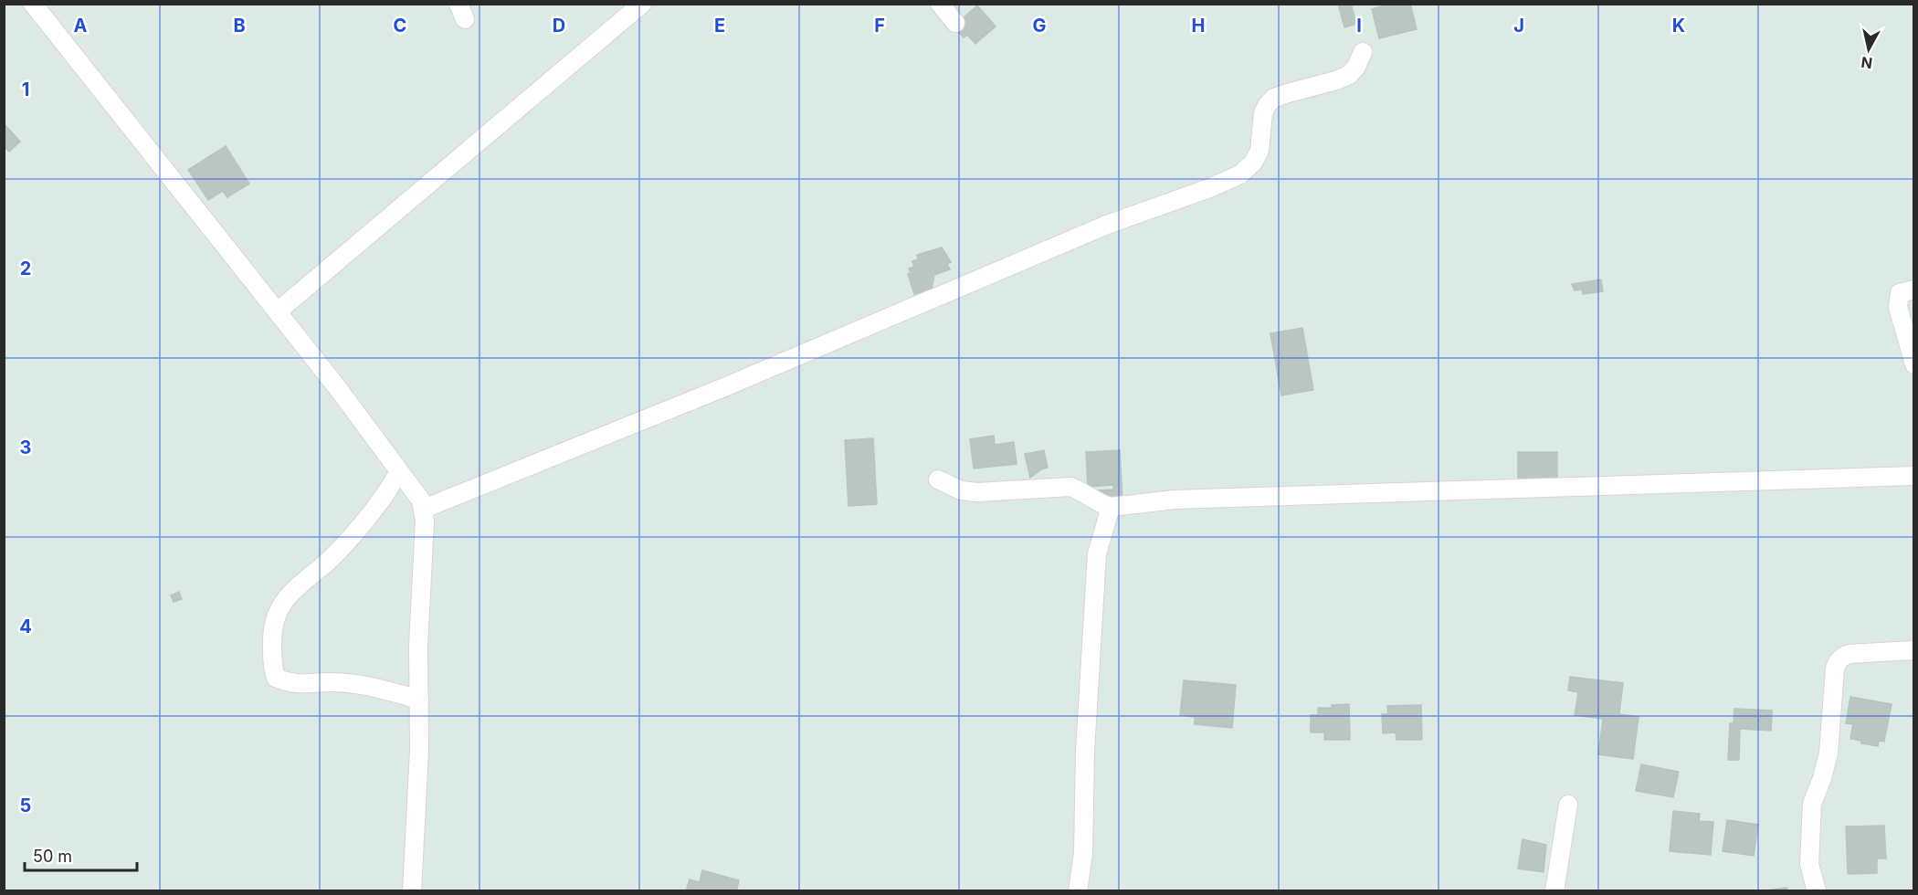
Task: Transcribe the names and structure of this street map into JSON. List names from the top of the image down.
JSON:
{
  "scale_bar": "50 m",
  "north": "bottom",
  "grid": {
    "columns": [
      "A",
      "B",
      "C",
      "D",
      "E",
      "F",
      "G",
      "H",
      "I",
      "J",
      "K"
    ],
    "rows": [
      "1",
      "2",
      "3",
      "4",
      "5"
    ]
  }
}
